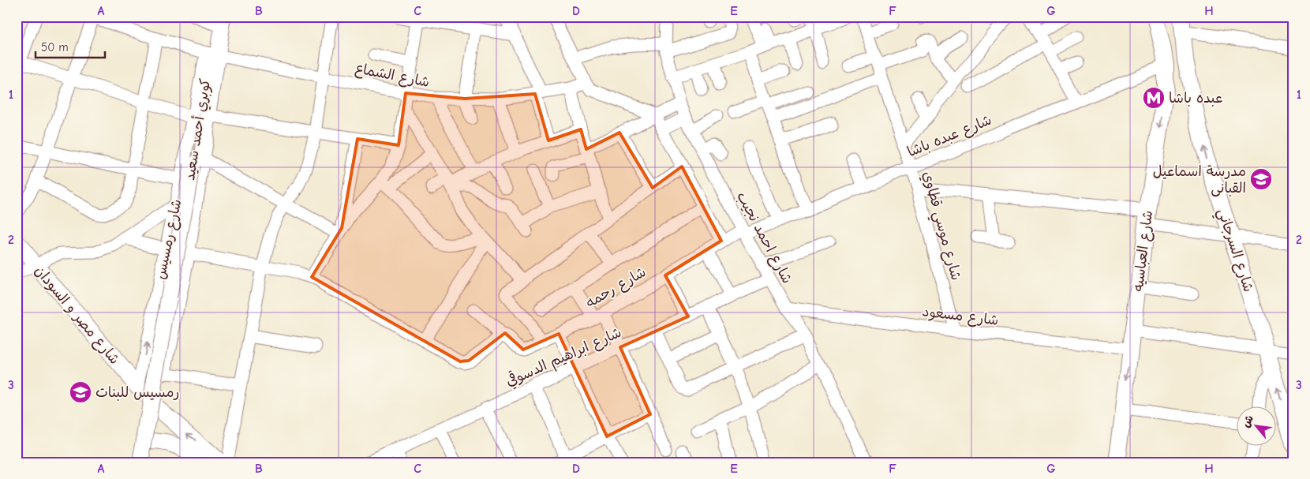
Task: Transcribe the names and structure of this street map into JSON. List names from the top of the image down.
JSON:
{
  "streets": {
    "main road": [
      "كوبري أحمد سعيد",
      "شارع رمسيس",
      "شارع السرجاني",
      "شارع العباسيه",
      "شارع مصر و السودان"
    ],
    "street": [
      "شارع الشماع",
      "شارع عبده باشا",
      "شارع موسي قطاوي",
      "شارع احمد نجيب",
      "شارع رحمه",
      "شارع مسعود",
      "شارع ابراهيم الدسوقي"
    ]
  },
  "crossings": [
    ["شارع الشماع", "كوبري أحمد سعيد"],
    ["شارع الشماع", "شارع رمسيس"],
    ["كوبري أحمد سعيد", "شارع رمسيس"],
    ["شارع عبده باشا", "شارع موسي قطاوي"],
    ["شارع عبده باشا", "شارع احمد نجيب"],
    ["شارع عبده باشا", "شارع العباسيه"],
    ["شارع عبده باشا", "شارع رحمه"],
    ["شارع موسي قطاوي", "شارع مسعود"],
    ["شارع احمد نجيب", "شارع رحمه"],
    ["شارع احمد نجيب", "شارع مسعود"],
    ["شارع احمد نجيب", "شارع ابراهيم الدسوقي"],
    ["شارع رمسيس", "شارع مصر و السودان"],
    ["شارع العباسيه", "شارع مسعود"]
  ],
  "one_way": ["شارع السرجاني", "شارع العباسيه"],
  "places": {
    "metro station": ["عبده باشا"],
    "school or university": ["مدرسة اسماعيل القبانى", "رمسيس للبنات"]
  },
  "scale_bar": "50 m",
  "north": "top left",
  "grid": {
    "columns": [
      "A",
      "B",
      "C",
      "D",
      "E",
      "F",
      "G",
      "H"
    ],
    "rows": ["1", "2", "3"]
  }
}
